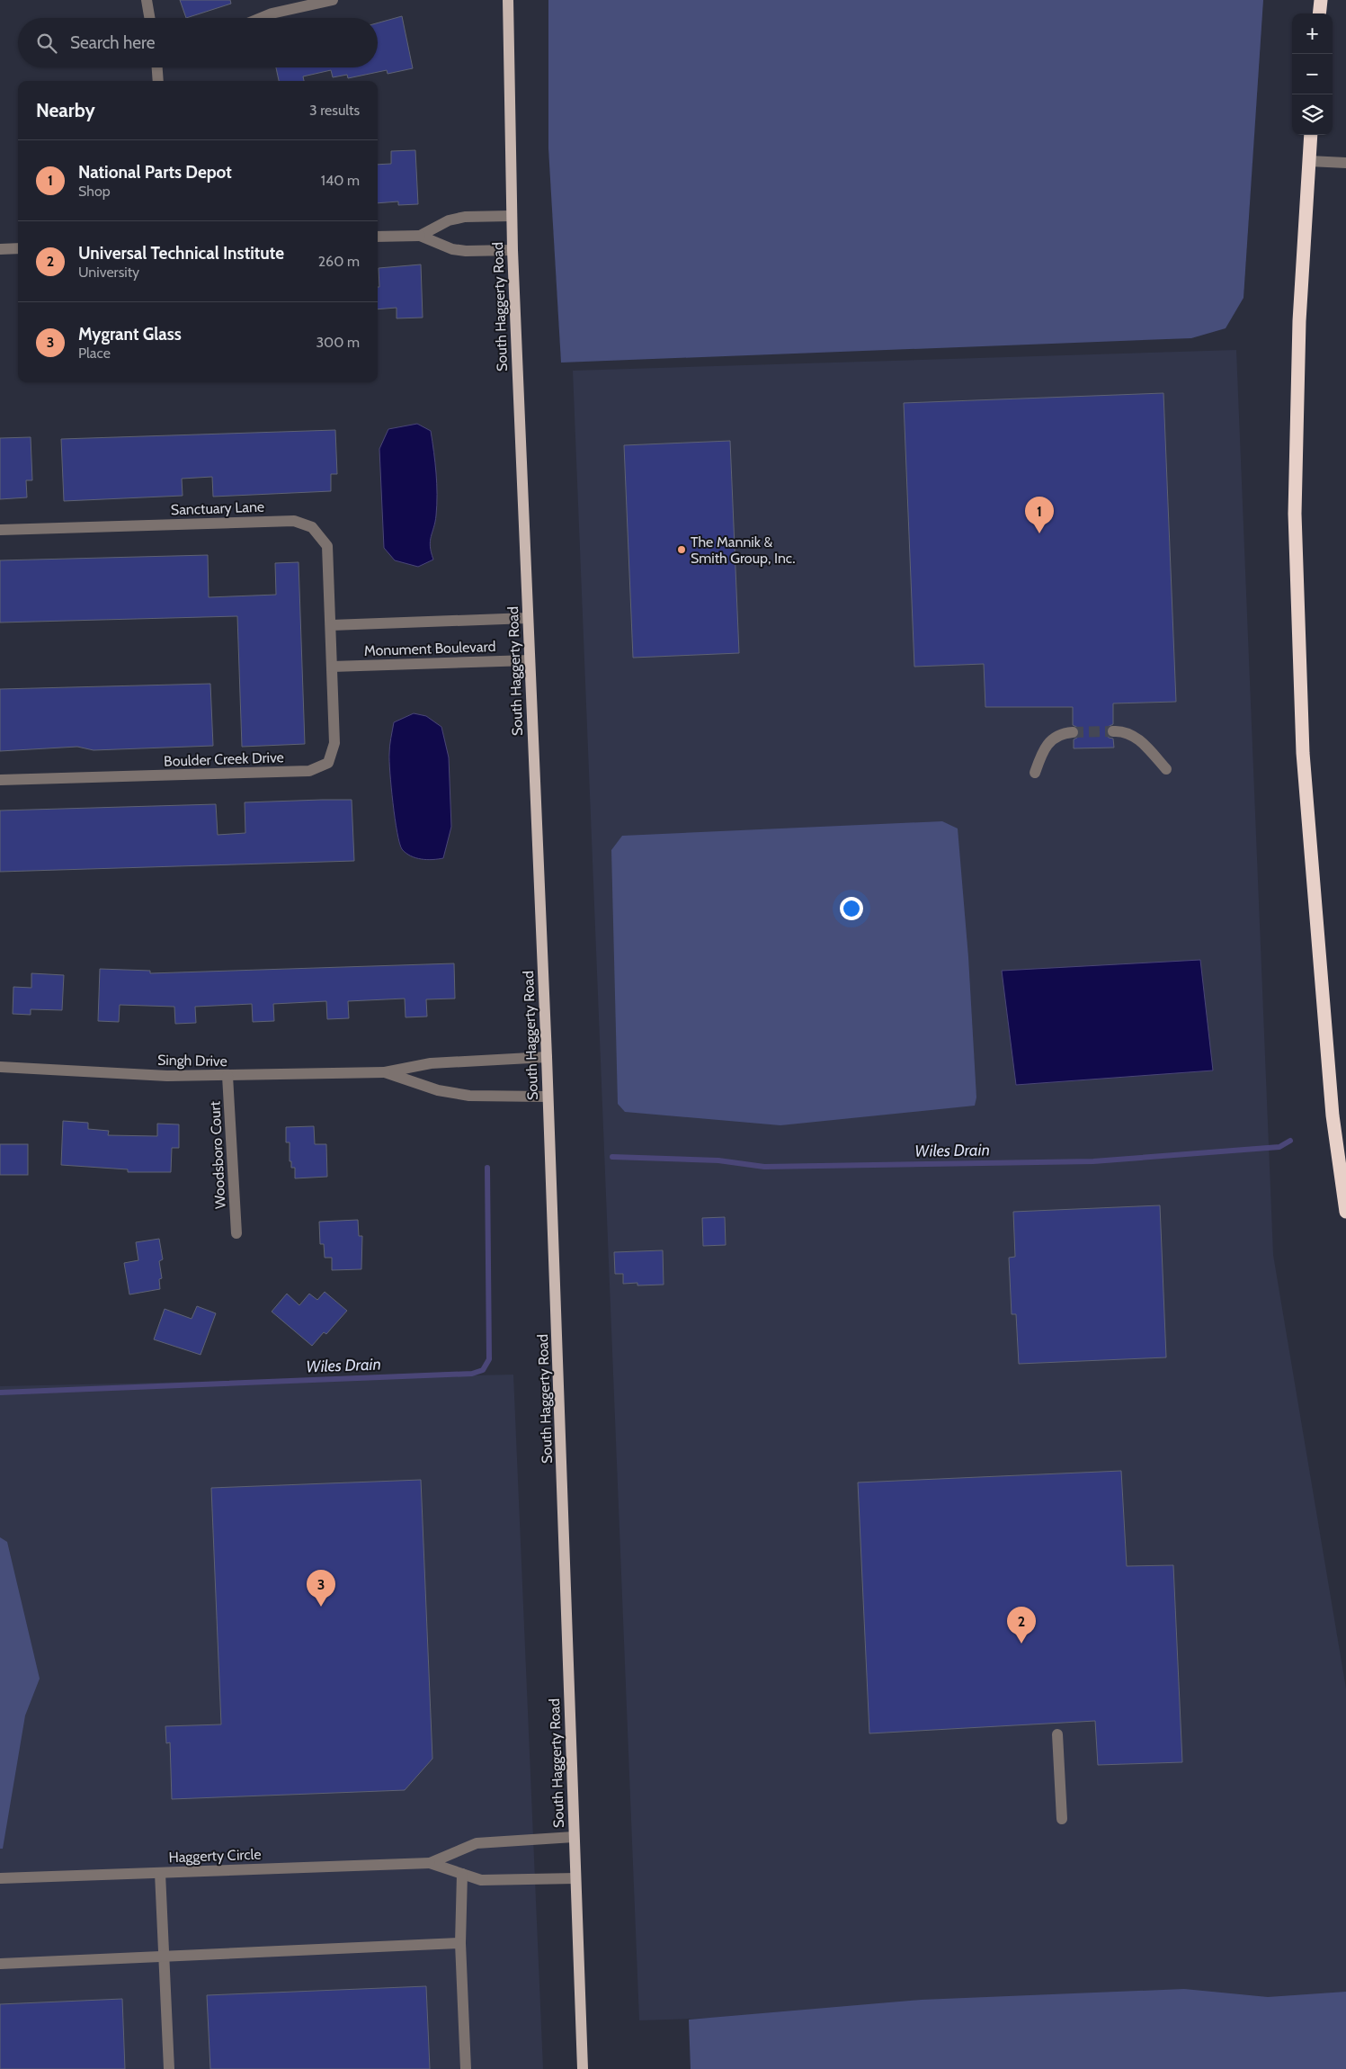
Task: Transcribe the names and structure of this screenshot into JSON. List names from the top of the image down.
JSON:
{
  "streets": {
    "main road": ["South Haggerty Road"],
    "street": [
      "Sanctuary Lane",
      "Monument Boulevard",
      "Boulder Creek Drive",
      "Singh Drive",
      "Woodsboro Court",
      "Haggerty Circle"
    ]
  },
  "crossings": [
    ["South Haggerty Road", "Monument Boulevard"],
    ["South Haggerty Road", "Singh Drive"],
    ["South Haggerty Road", "Haggerty Circle"],
    ["Sanctuary Lane", "Monument Boulevard"],
    ["Sanctuary Lane", "Boulder Creek Drive"],
    ["Monument Boulevard", "Boulder Creek Drive"],
    ["Singh Drive", "Woodsboro Court"]
  ],
  "water": ["Wiles Drain"],
  "places": ["The Mannik & Smith Group, Inc."],
  "page": {
    "map_buttons": ["+", "−"],
    "search": "Search here",
    "heading": ["Nearby", "3 results"],
    "list": [
      {
        "mark": "1",
        "name": "National Parts Depot",
        "note": "Shop",
        "value": "140 m"
      },
      {
        "mark": "2",
        "name": "Universal Technical Institute",
        "note": "University",
        "value": "260 m"
      },
      {
        "mark": "3",
        "name": "Mygrant Glass",
        "note": "Place",
        "value": "300 m"
      }
    ],
    "pins": ["1", "3", "2"]
  }
}
